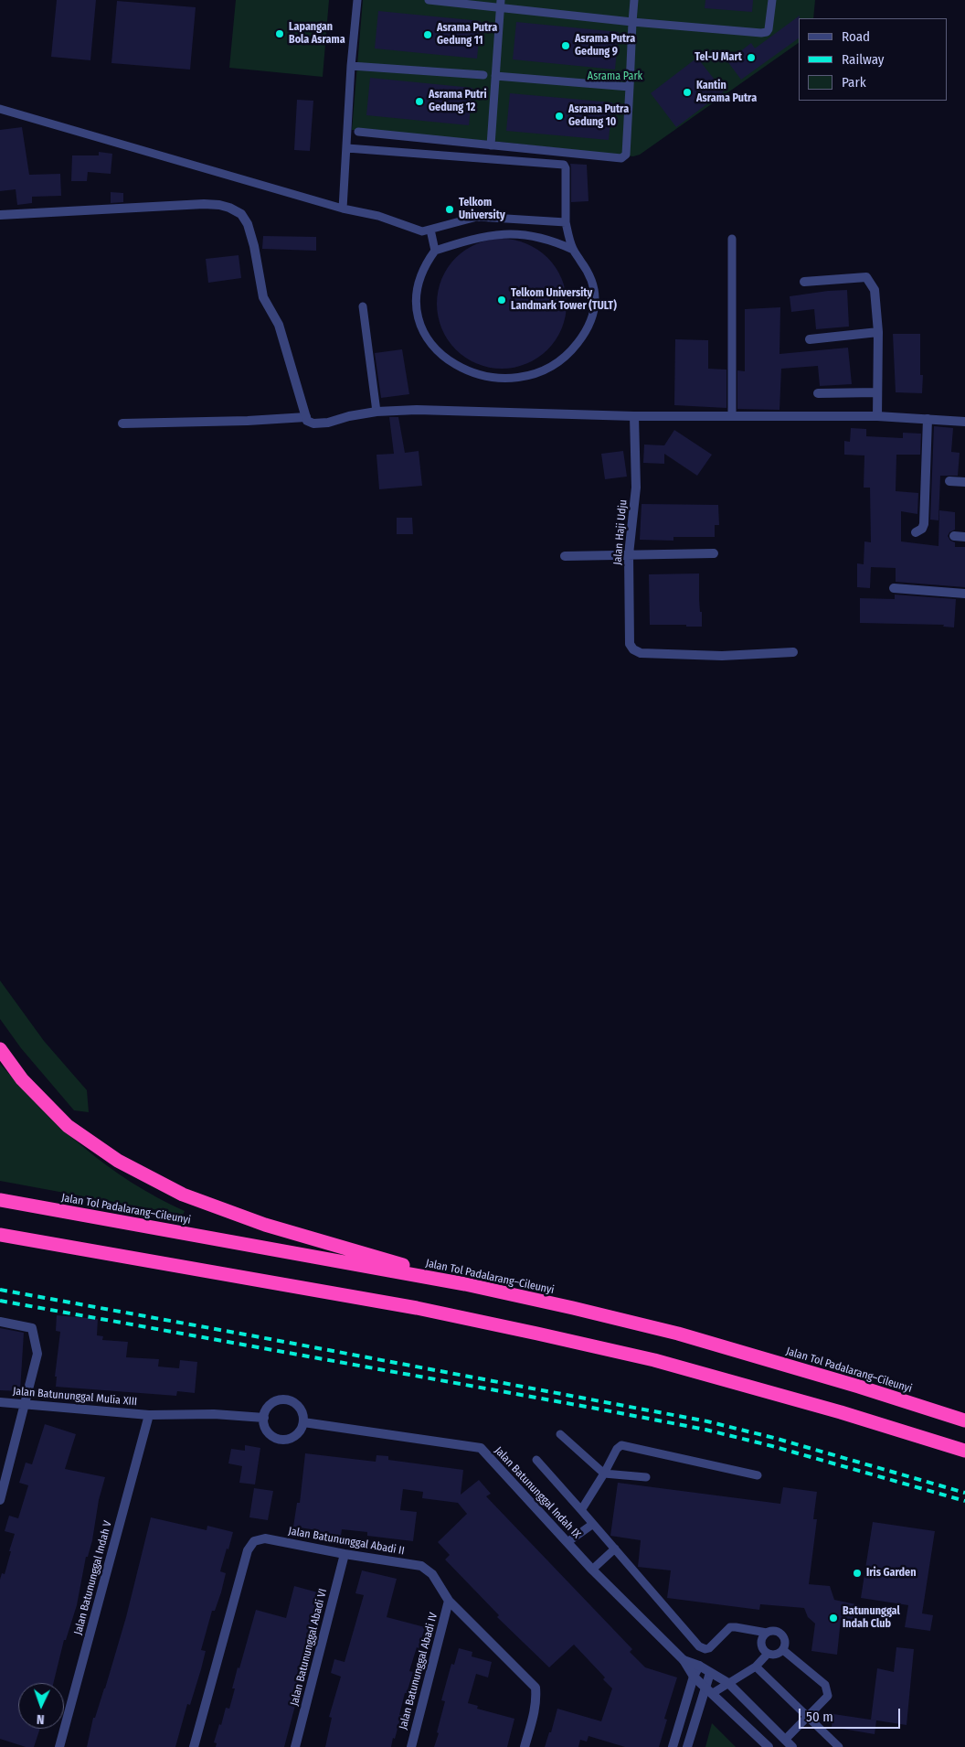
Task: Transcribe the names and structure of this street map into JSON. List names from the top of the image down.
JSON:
{
  "streets": {
    "highway": ["Jalan Tol Padalarang–Cileunyi"],
    "street": [
      "Jalan Haji Udju",
      "Jalan Batununggal Mulia XIII",
      "Jalan Batununggal Indah IX",
      "Jalan Batununggal Abadi II",
      "Jalan Batununggal Indah V",
      "Jalan Batununggal Abadi VI",
      "Jalan Batununggal Abadi IV"
    ]
  },
  "crossings": [
    ["Jalan Batununggal Mulia XIII", "Jalan Batununggal Indah V"],
    ["Jalan Batununggal Abadi II", "Jalan Batununggal Abadi VI"],
    ["Jalan Batununggal Abadi II", "Jalan Batununggal Abadi IV"]
  ],
  "parks": ["Asrama Park"],
  "places": [
    "Lapangan Bola Asrama",
    "Asrama Putra Gedung 11",
    "Asrama Putra Gedung 9",
    "Tel-U Mart",
    "Kantin Asrama Putra",
    "Asrama Putri Gedung 12",
    "Asrama Putra Gedung 10",
    "Telkom University",
    "Telkom University Landmark Tower (TULT)",
    "Iris Garden",
    "Batununggal Indah Club"
  ],
  "legend": ["Road", "Railway", "Park"],
  "scale_bar": "50 m",
  "north": "bottom"
}
